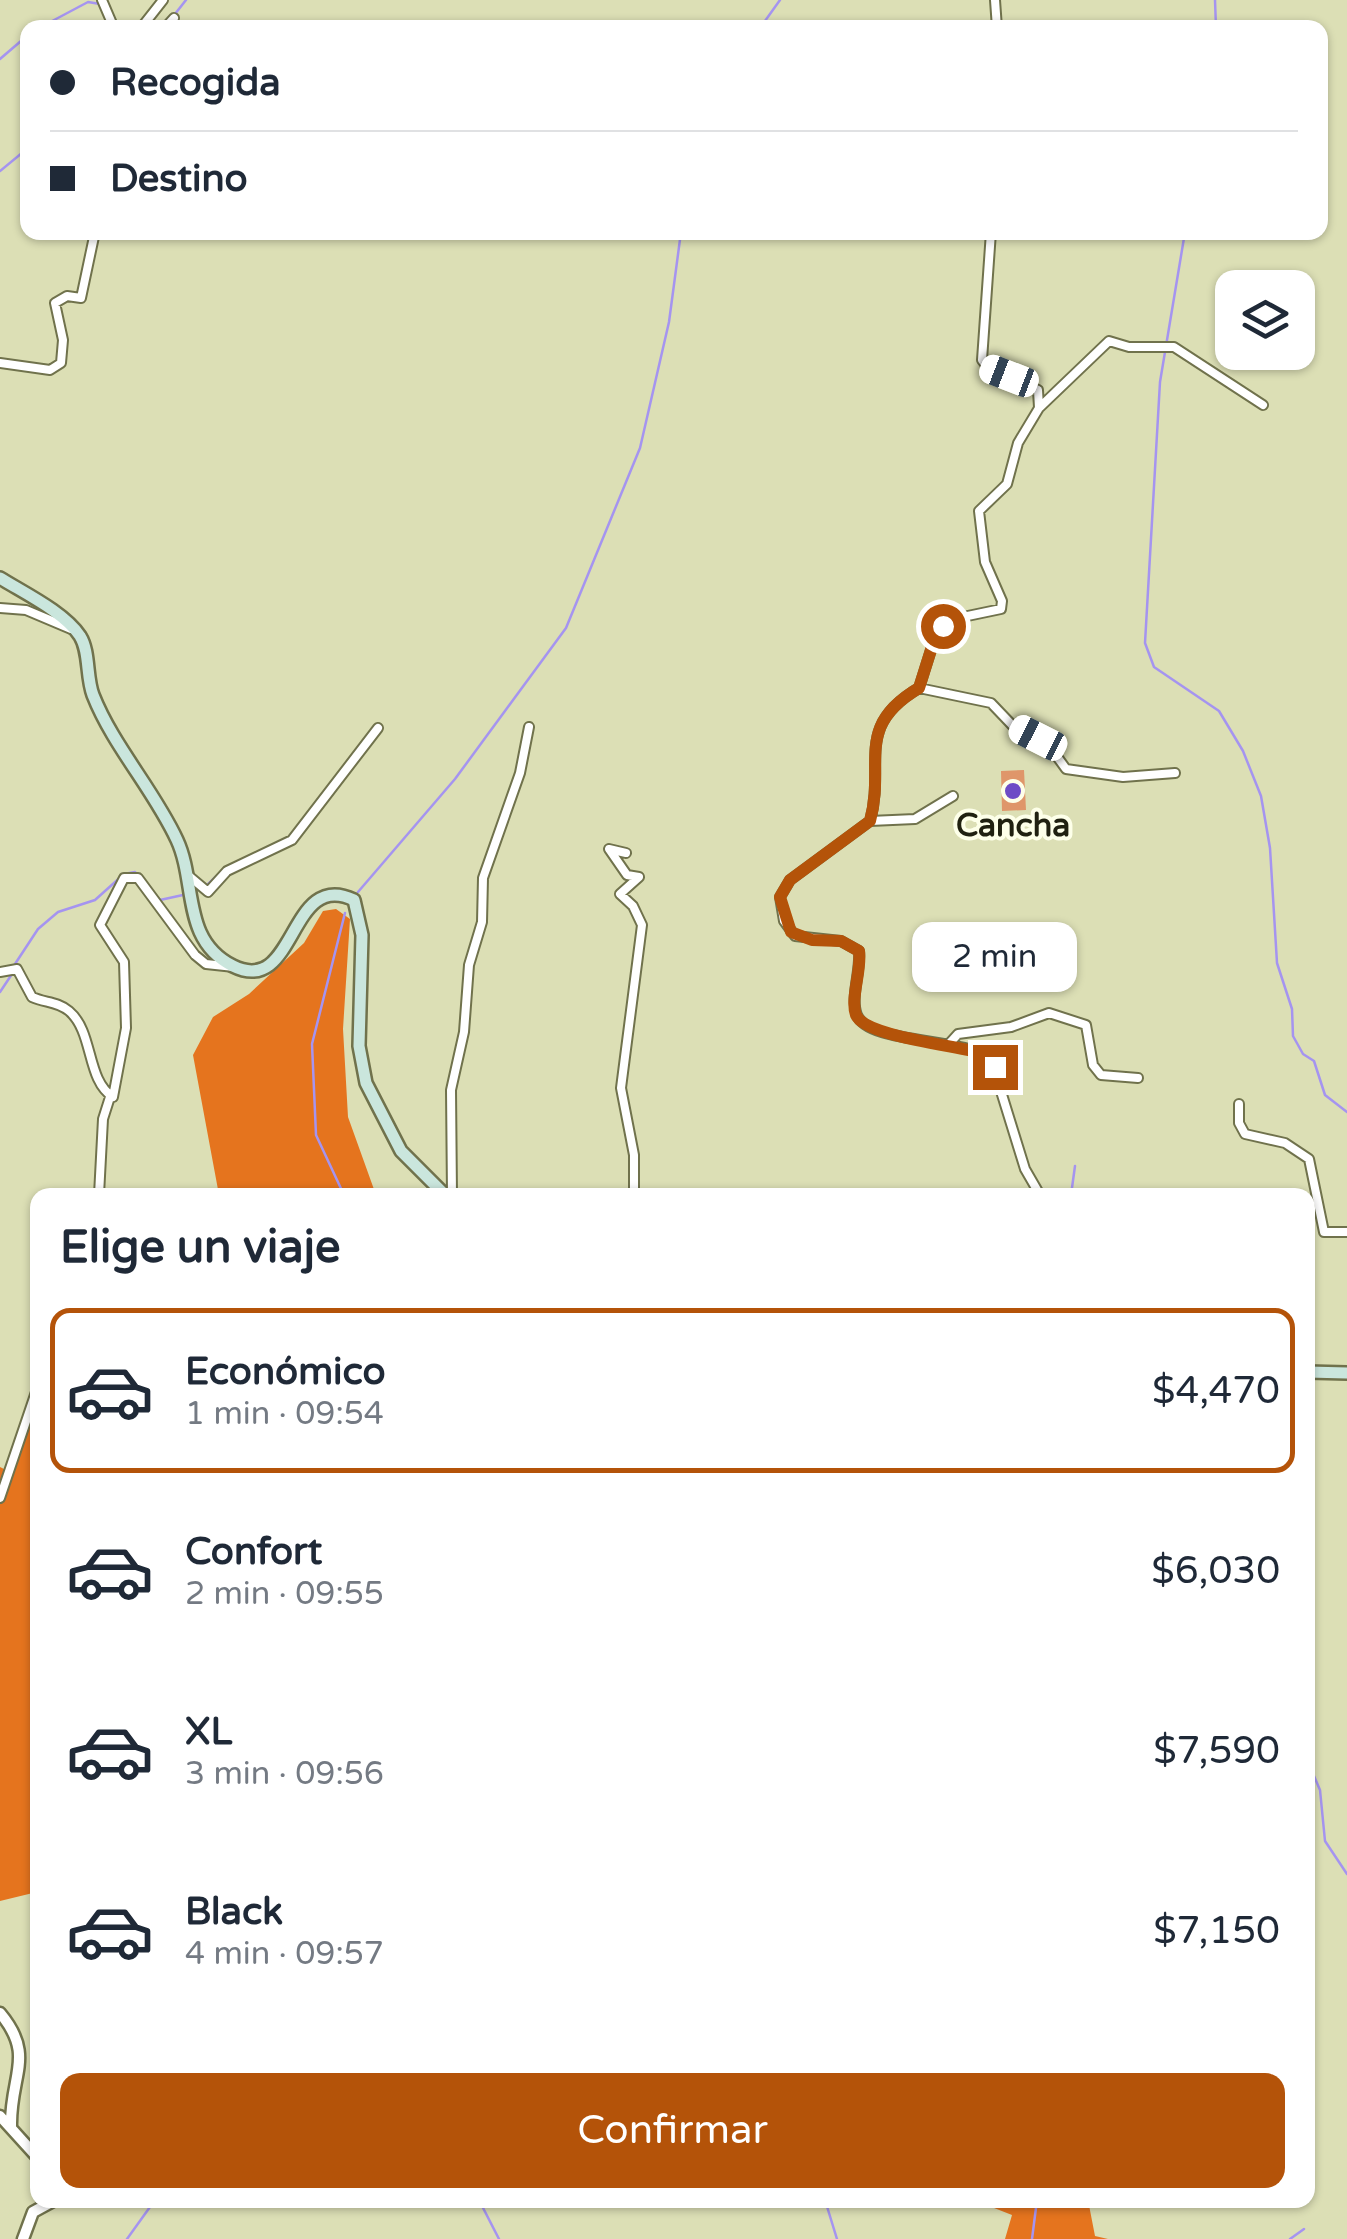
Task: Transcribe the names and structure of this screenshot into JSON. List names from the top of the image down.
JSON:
{
  "places": ["Cancha"],
  "page": {
    "banner": ["Recogida", "Destino"],
    "bubble": "2 min",
    "heading": "Elige un viaje",
    "list": [
      {
        "name": "Económico",
        "note": "1 min · 09:54",
        "value": "$4,470"
      },
      {
        "name": "Confort",
        "note": "2 min · 09:55",
        "value": "$6,030"
      },
      {
        "name": "XL",
        "note": "3 min · 09:56",
        "value": "$7,590"
      },
      {
        "name": "Black",
        "note": "4 min · 09:57",
        "value": "$7,150"
      }
    ],
    "buttons": "Confirmar"
  }
}
